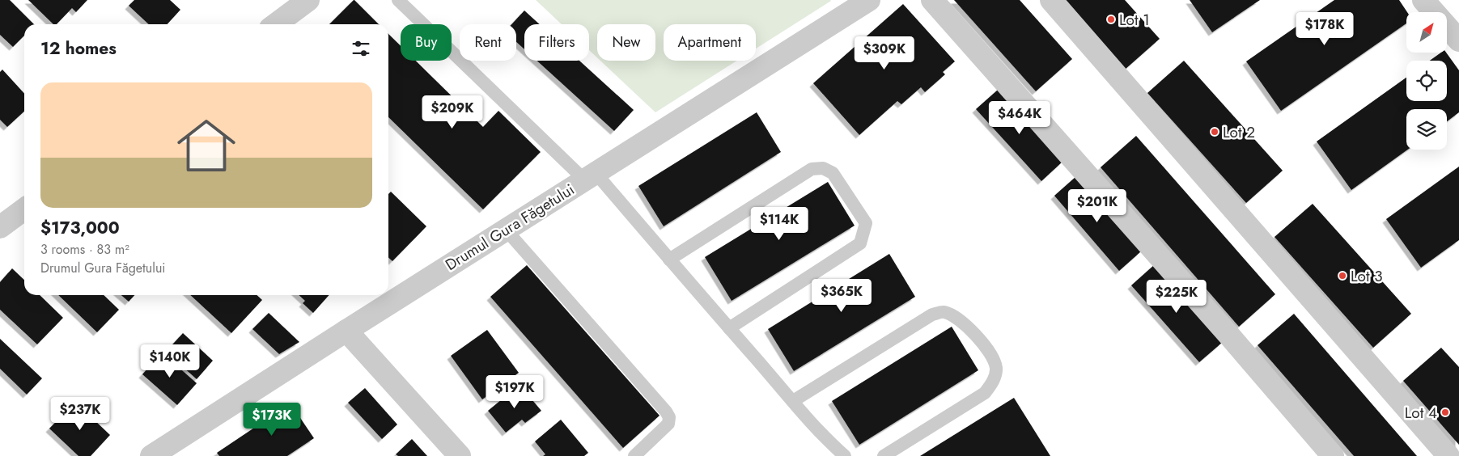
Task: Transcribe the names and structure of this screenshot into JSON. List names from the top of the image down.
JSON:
{
  "streets": {
    "street": ["Drumul Gura Făgetului"]
  },
  "places": [
    "Lot 1",
    "Lot 2",
    "Lot 3",
    "Lot 4"
  ],
  "north": "top right",
  "page": {
    "price": [
      "$178K",
      "$309K",
      "$209K",
      "$464K",
      "$201K",
      "$114K",
      "$365K",
      "$225K",
      "$140K",
      "$197K",
      "$237K",
      "$173K"
    ],
    "chip": [
      "Buy",
      "Rent",
      "Filters",
      "New",
      "Apartment"
    ],
    "heading": "12 homes",
    "list": [
      {
        "name": "$173,000",
        "note": "3 rooms · 83 m² · Drumul Gura Făgetului"
      }
    ]
  }
}
